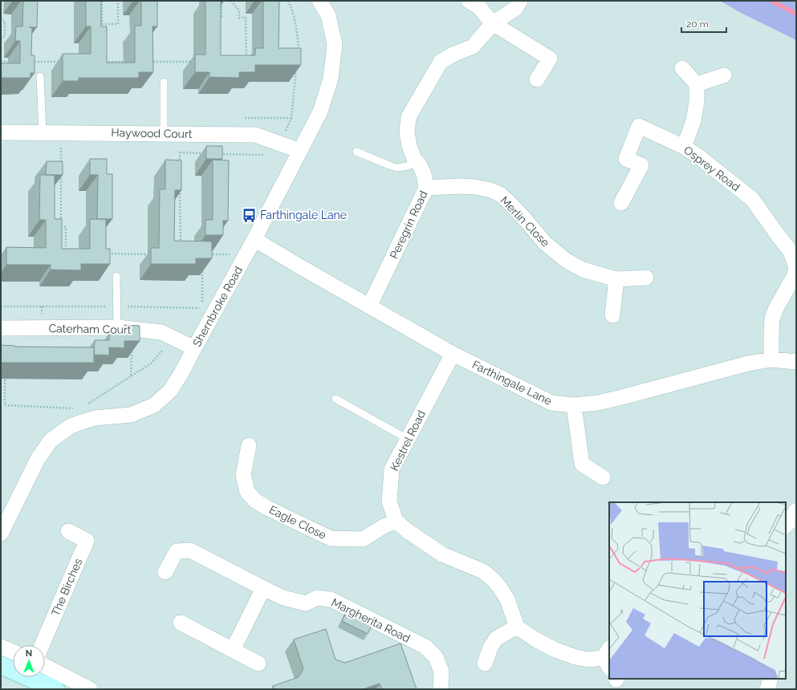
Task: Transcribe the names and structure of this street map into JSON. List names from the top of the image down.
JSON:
{
  "streets": {
    "street": [
      "Haywood Court",
      "Osprey Road",
      "Merlin Close",
      "Peregrin Road",
      "Shernbroke Road",
      "Caterham Court",
      "Farthingale Lane",
      "Kestrel Road",
      "Eagle Close",
      "The Birches",
      "Margherita Road"
    ]
  },
  "crossings": [
    ["Haywood Court", "Shernbroke Road"],
    ["Osprey Road", "Farthingale Lane"],
    ["Merlin Close", "Peregrin Road"],
    ["Peregrin Road", "Farthingale Lane"],
    ["Shernbroke Road", "Caterham Court"],
    ["Shernbroke Road", "Farthingale Lane"],
    ["Farthingale Lane", "Kestrel Road"],
    ["Kestrel Road", "Eagle Close"]
  ],
  "places": {
    "bus stop": ["Farthingale Lane"]
  },
  "scale_bar": "20 m",
  "north": "top"
}
